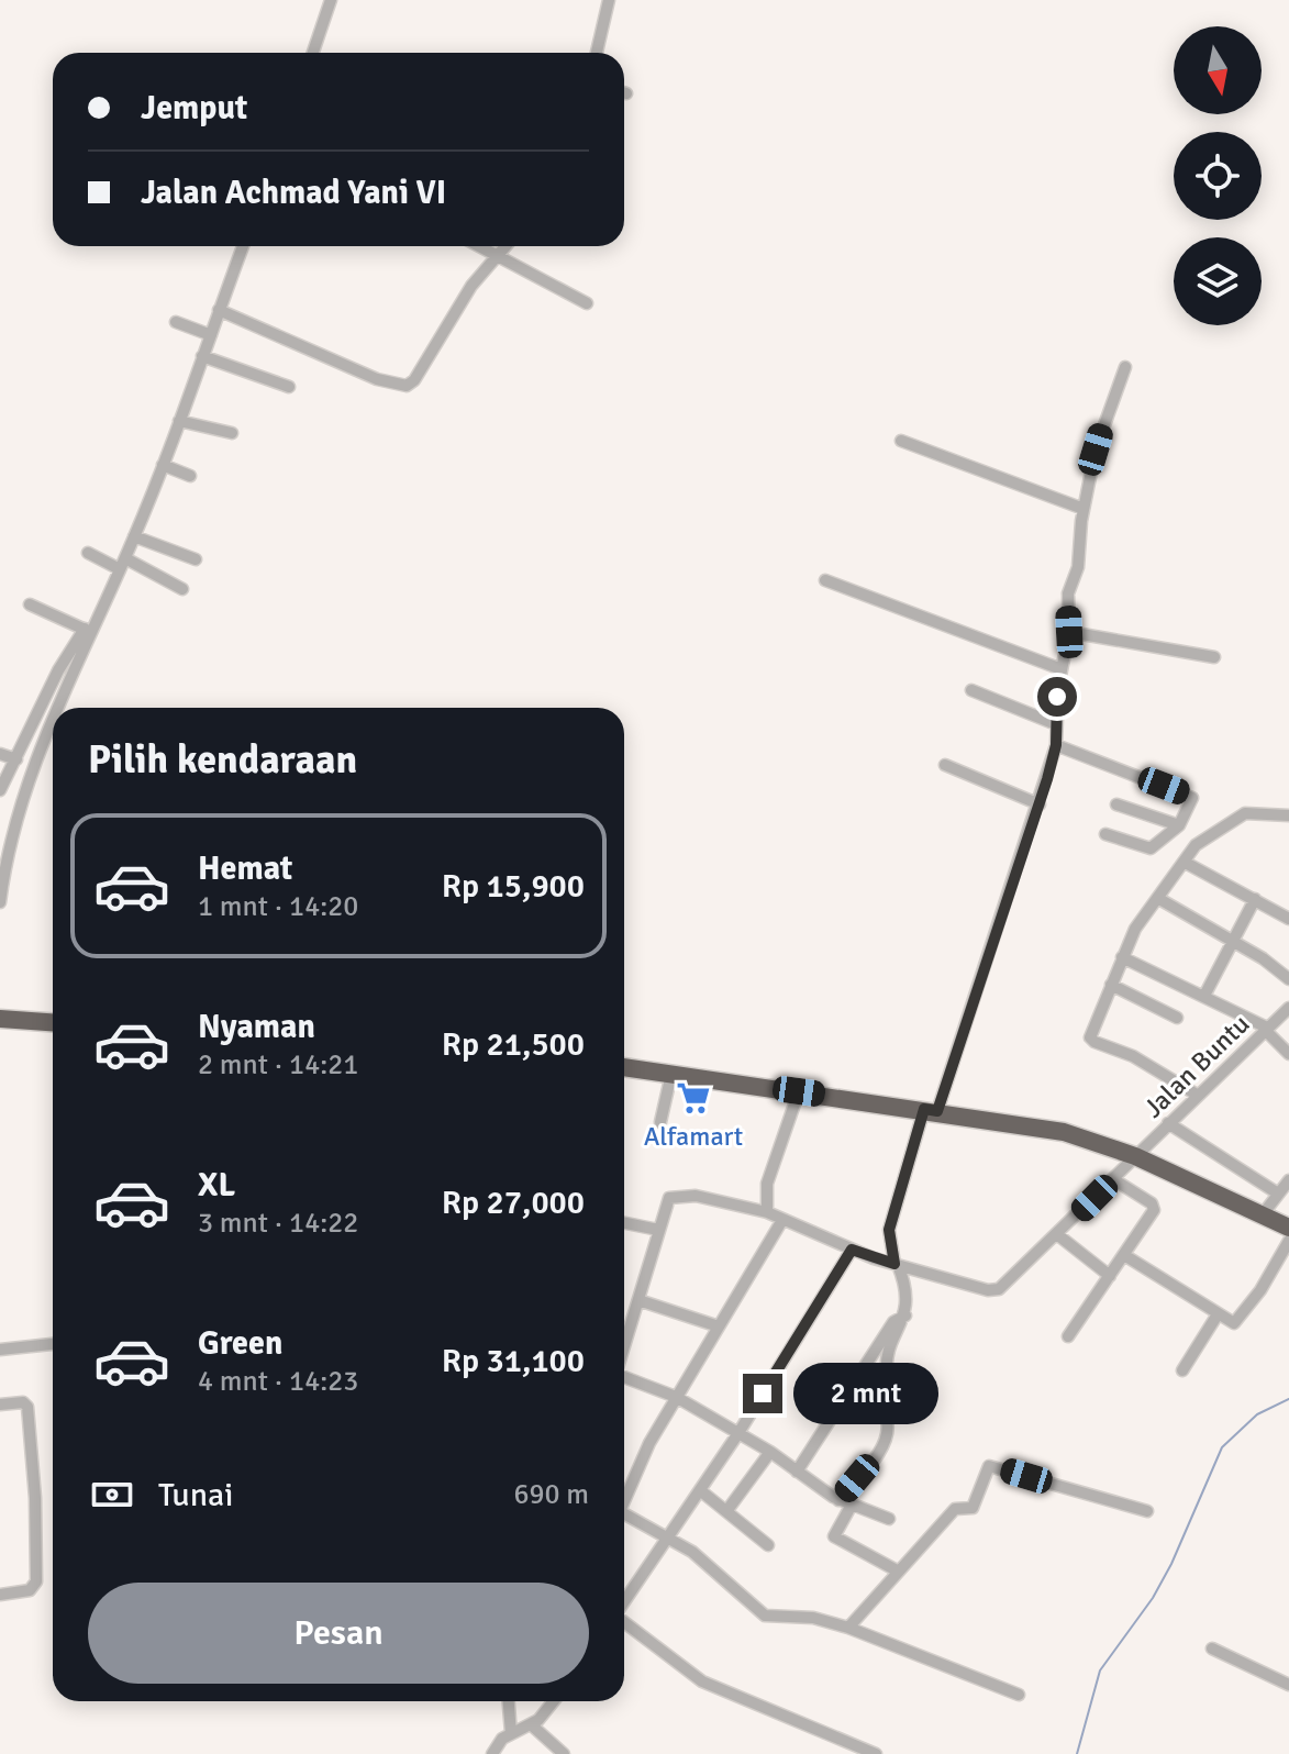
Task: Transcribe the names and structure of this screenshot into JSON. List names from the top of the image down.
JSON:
{
  "streets": {
    "street": ["Jalan Buntu"]
  },
  "places": {
    "supermarket": ["Alfamart"]
  },
  "north": "bottom",
  "page": {
    "banner": ["Jemput", "Jalan Achmad Yani VI"],
    "heading": "Pilih kendaraan",
    "list": [
      {
        "name": "Hemat",
        "note": "1 mnt · 14:20",
        "value": "Rp 15,900"
      },
      {
        "name": "Nyaman",
        "note": "2 mnt · 14:21",
        "value": "Rp 21,500"
      },
      {
        "name": "XL",
        "note": "3 mnt · 14:22",
        "value": "Rp 27,000"
      },
      {
        "name": "Green",
        "note": "4 mnt · 14:23",
        "value": "Rp 31,100"
      }
    ],
    "bubble": "2 mnt",
    "pay": ["Tunai", "690 m"],
    "buttons": "Pesan"
  }
}
